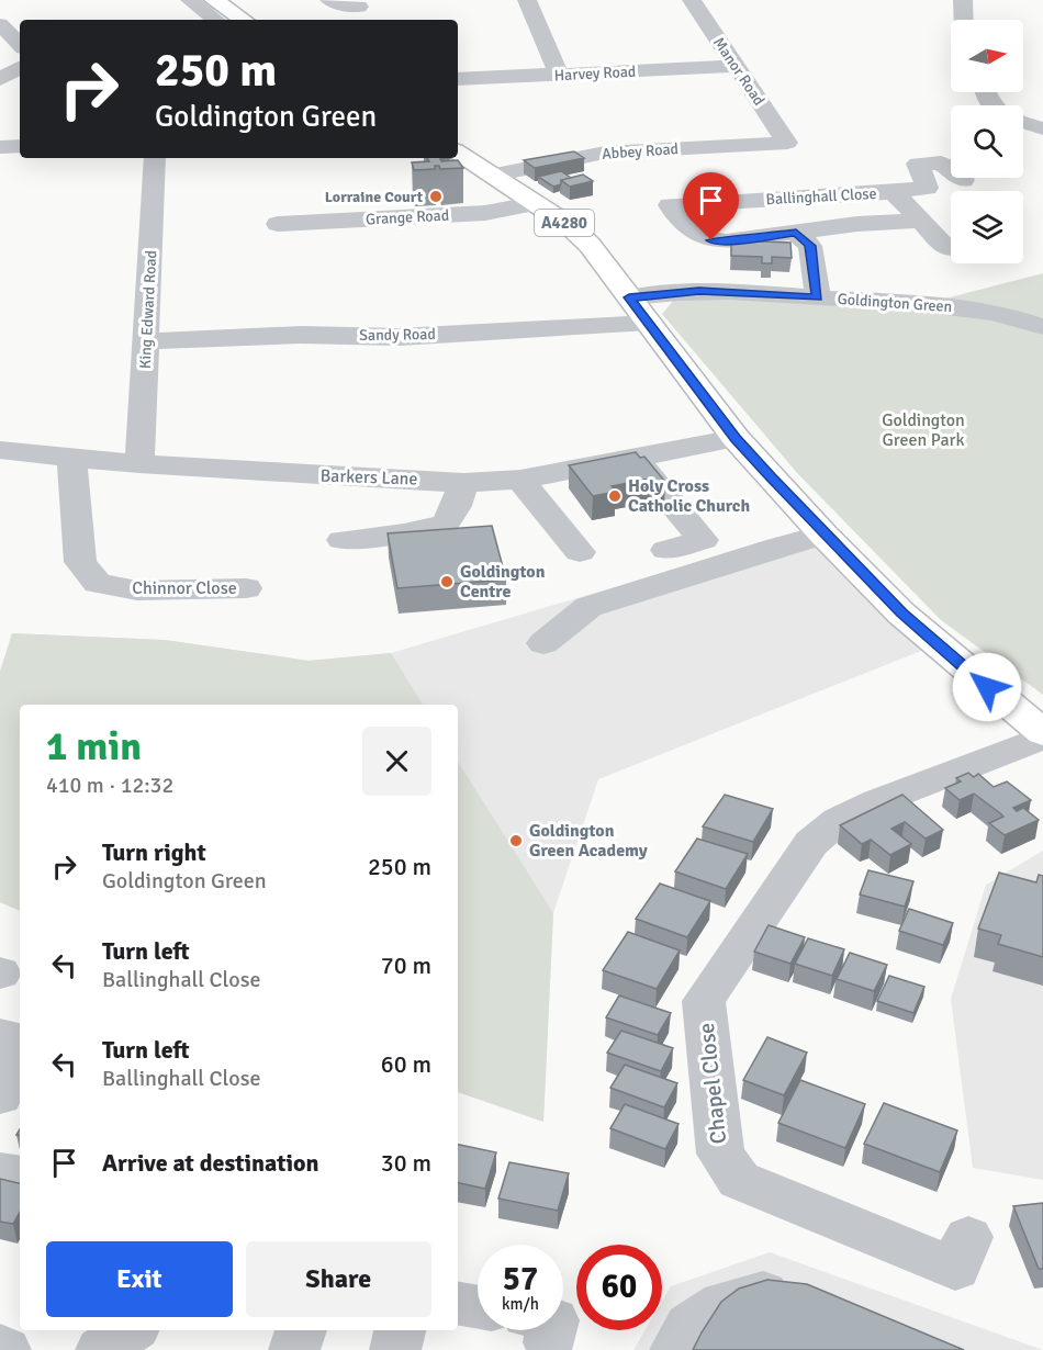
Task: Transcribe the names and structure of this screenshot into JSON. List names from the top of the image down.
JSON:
{
  "streets": {
    "main road": ["A4280"],
    "street": [
      "Manor Road",
      "Harvey Road",
      "Abbey Road",
      "Ballinghall Close",
      "Grange Road",
      "Goldington Green",
      "King Edward Road",
      "Sandy Road",
      "Barkers Lane",
      "Chinnor Close",
      "Chapel Close"
    ]
  },
  "crossings": [
    ["Manor Road", "Harvey Road"],
    ["Manor Road", "Abbey Road"],
    ["Abbey Road", "A4280"],
    ["Ballinghall Close", "Goldington Green"],
    ["Grange Road", "A4280"],
    ["A4280", "Goldington Green"],
    ["A4280", "Sandy Road"],
    ["A4280", "Barkers Lane"],
    ["A4280", "Chapel Close"],
    ["Goldington Green", "Sandy Road"],
    ["King Edward Road", "Sandy Road"],
    ["King Edward Road", "Barkers Lane"],
    ["Barkers Lane", "Chinnor Close"]
  ],
  "parks": ["Goldington Green Park"],
  "places": [
    "Lorraine Court",
    "Holy Cross Catholic Church",
    "Goldington Centre",
    "Goldington Green Academy"
  ],
  "north": "right",
  "page": {
    "turn": ["250 m", "Goldington Green"],
    "heading": ["1 min", "410 m · 12:32"],
    "list": [
      {
        "name": "Turn right",
        "note": "Goldington Green",
        "value": "250 m"
      },
      {
        "name": "Turn left",
        "note": "Ballinghall Close",
        "value": "70 m"
      },
      {
        "name": "Turn left",
        "note": "Ballinghall Close",
        "value": "60 m"
      },
      {
        "name": "Arrive at destination",
        "value": "30 m"
      }
    ],
    "buttons": ["Exit", "Share"],
    "speed": "57 km/h",
    "limit": "60"
  }
}
